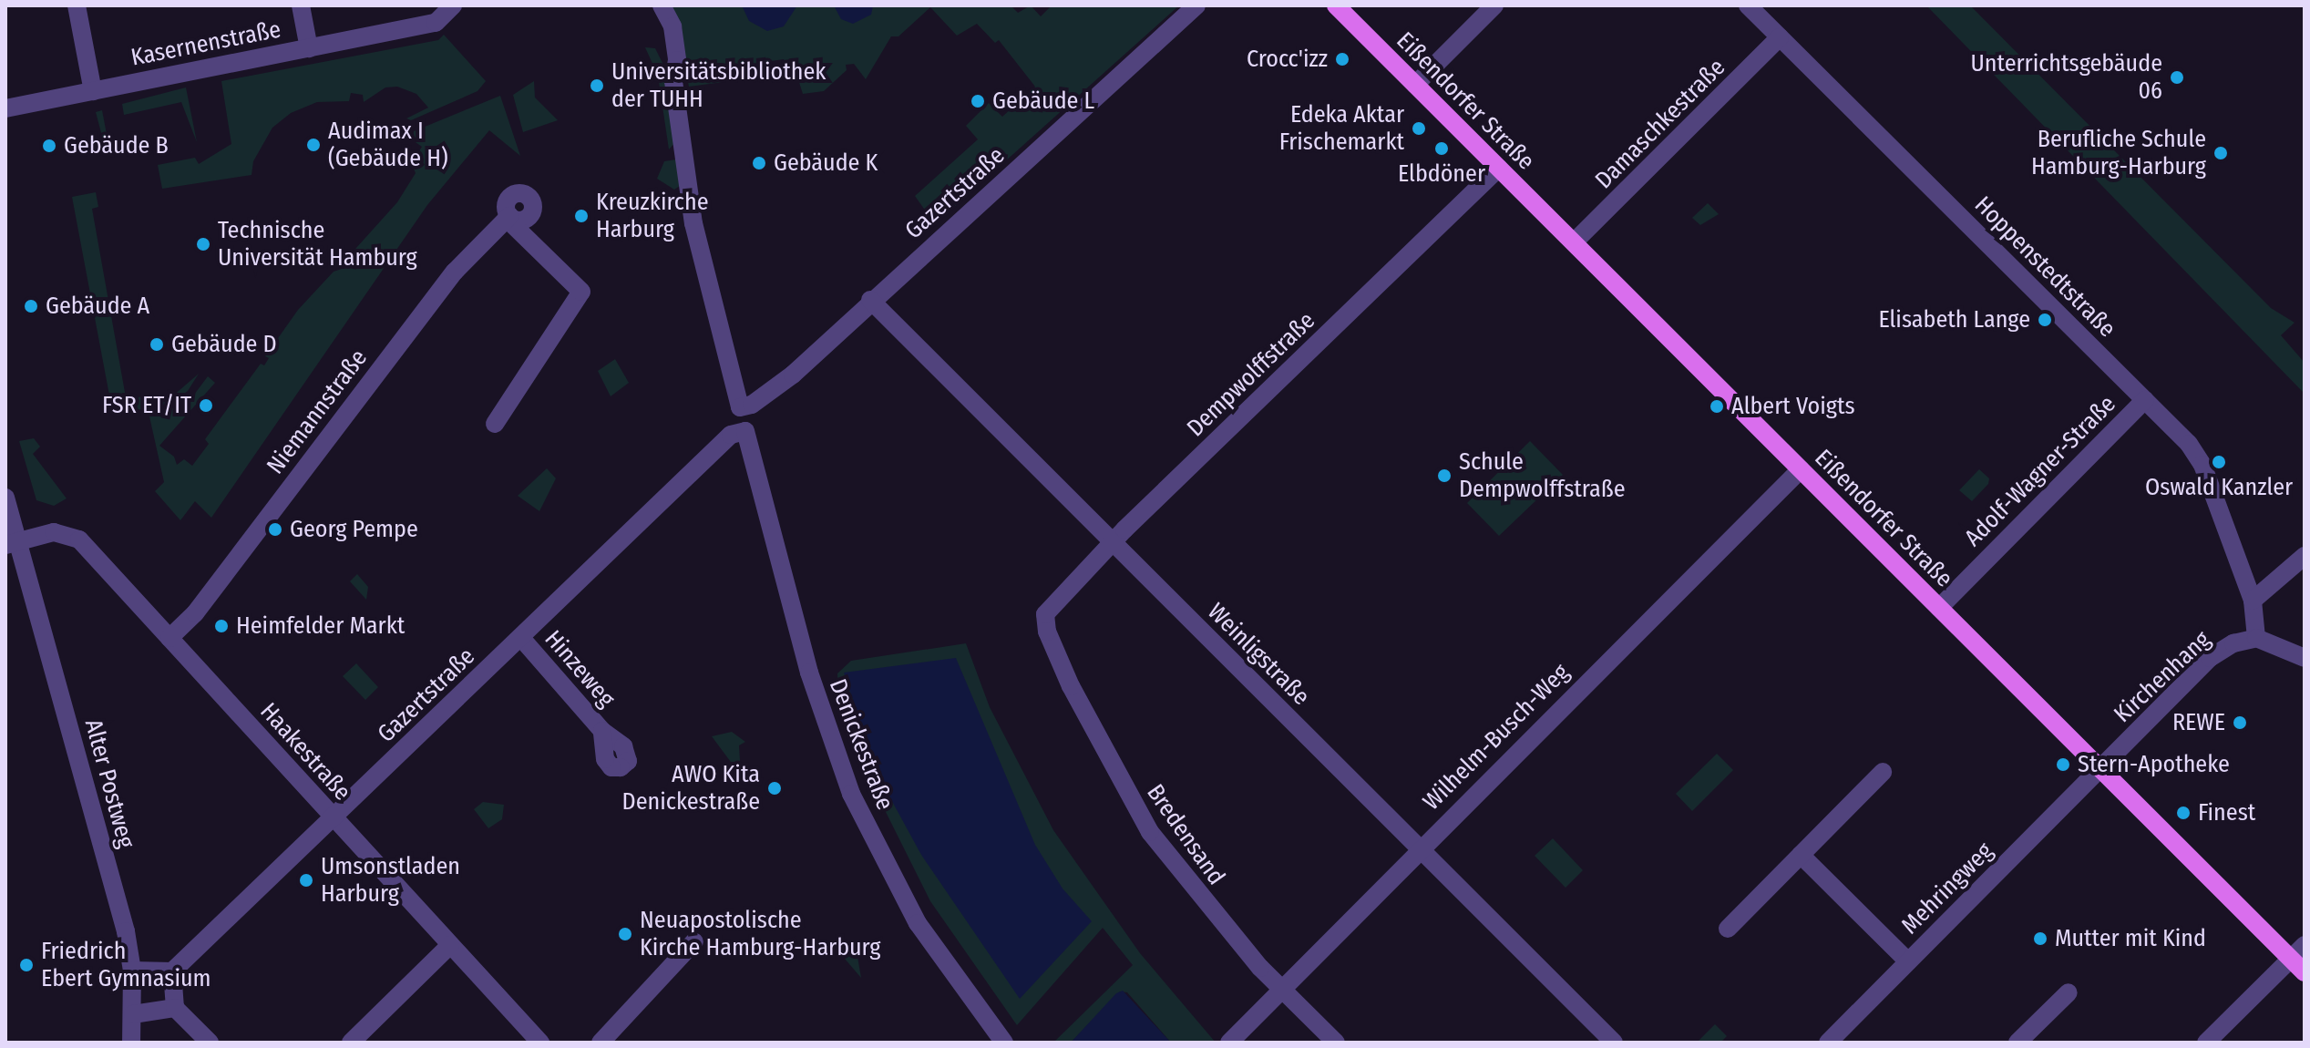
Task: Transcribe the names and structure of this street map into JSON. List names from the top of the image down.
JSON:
{
  "streets": {
    "main road": ["Eißendorfer Straße"],
    "street": [
      "Kasernenstraße",
      "Damaschkestraße",
      "Gazertstraße",
      "Hoppenstedtstraße",
      "Dempwolffstraße",
      "Niemannstraße",
      "Adolf-Wagner-Straße",
      "Weinligstraße",
      "Hinzeweg",
      "Kirchenhang",
      "Wilhelm-Busch-Weg",
      "Denickestraße",
      "Haakestraße",
      "Alter Postweg",
      "Bredensand",
      "Mehringweg"
    ]
  },
  "crossings": [
    ["Eißendorfer Straße", "Damaschkestraße"],
    ["Eißendorfer Straße", "Dempwolffstraße"],
    ["Eißendorfer Straße", "Adolf-Wagner-Straße"],
    ["Eißendorfer Straße", "Kirchenhang"],
    ["Eißendorfer Straße", "Wilhelm-Busch-Weg"],
    ["Eißendorfer Straße", "Mehringweg"],
    ["Damaschkestraße", "Hoppenstedtstraße"],
    ["Gazertstraße", "Weinligstraße"],
    ["Gazertstraße", "Hinzeweg"],
    ["Gazertstraße", "Denickestraße"],
    ["Gazertstraße", "Haakestraße"],
    ["Hoppenstedtstraße", "Adolf-Wagner-Straße"],
    ["Hoppenstedtstraße", "Kirchenhang"],
    ["Dempwolffstraße", "Weinligstraße"],
    ["Dempwolffstraße", "Bredensand"],
    ["Niemannstraße", "Haakestraße"],
    ["Weinligstraße", "Wilhelm-Busch-Weg"],
    ["Kirchenhang", "Mehringweg"],
    ["Wilhelm-Busch-Weg", "Bredensand"],
    ["Haakestraße", "Alter Postweg"]
  ],
  "places": [
    "Crocc'izz",
    "Unterrichtsgebäude 06",
    "Universitätsbibliothek der TUHH",
    "Gebäude L",
    "Edeka Aktar Frischemarkt",
    "Audimax I (Gebäude H)",
    "Gebäude B",
    "Elbdöner",
    "Berufliche Schule Hamburg-Harburg",
    "Gebäude K",
    "Kreuzkirche Harburg",
    "Technische Universität Hamburg",
    "Gebäude A",
    "Elisabeth Lange",
    "Gebäude D",
    "FSR ET/IT",
    "Albert Voigts",
    "Oswald Kanzler",
    "Schule Dempwolffstraße",
    "Georg Pempe",
    "Heimfelder Markt",
    "REWE",
    "Stern-Apotheke",
    "AWO Kita Denickestraße",
    "Finest",
    "Umsonstladen Harburg",
    "Neuapostolische Kirche Hamburg-Harburg",
    "Mutter mit Kind",
    "Friedrich Ebert Gymnasium"
  ]
}
